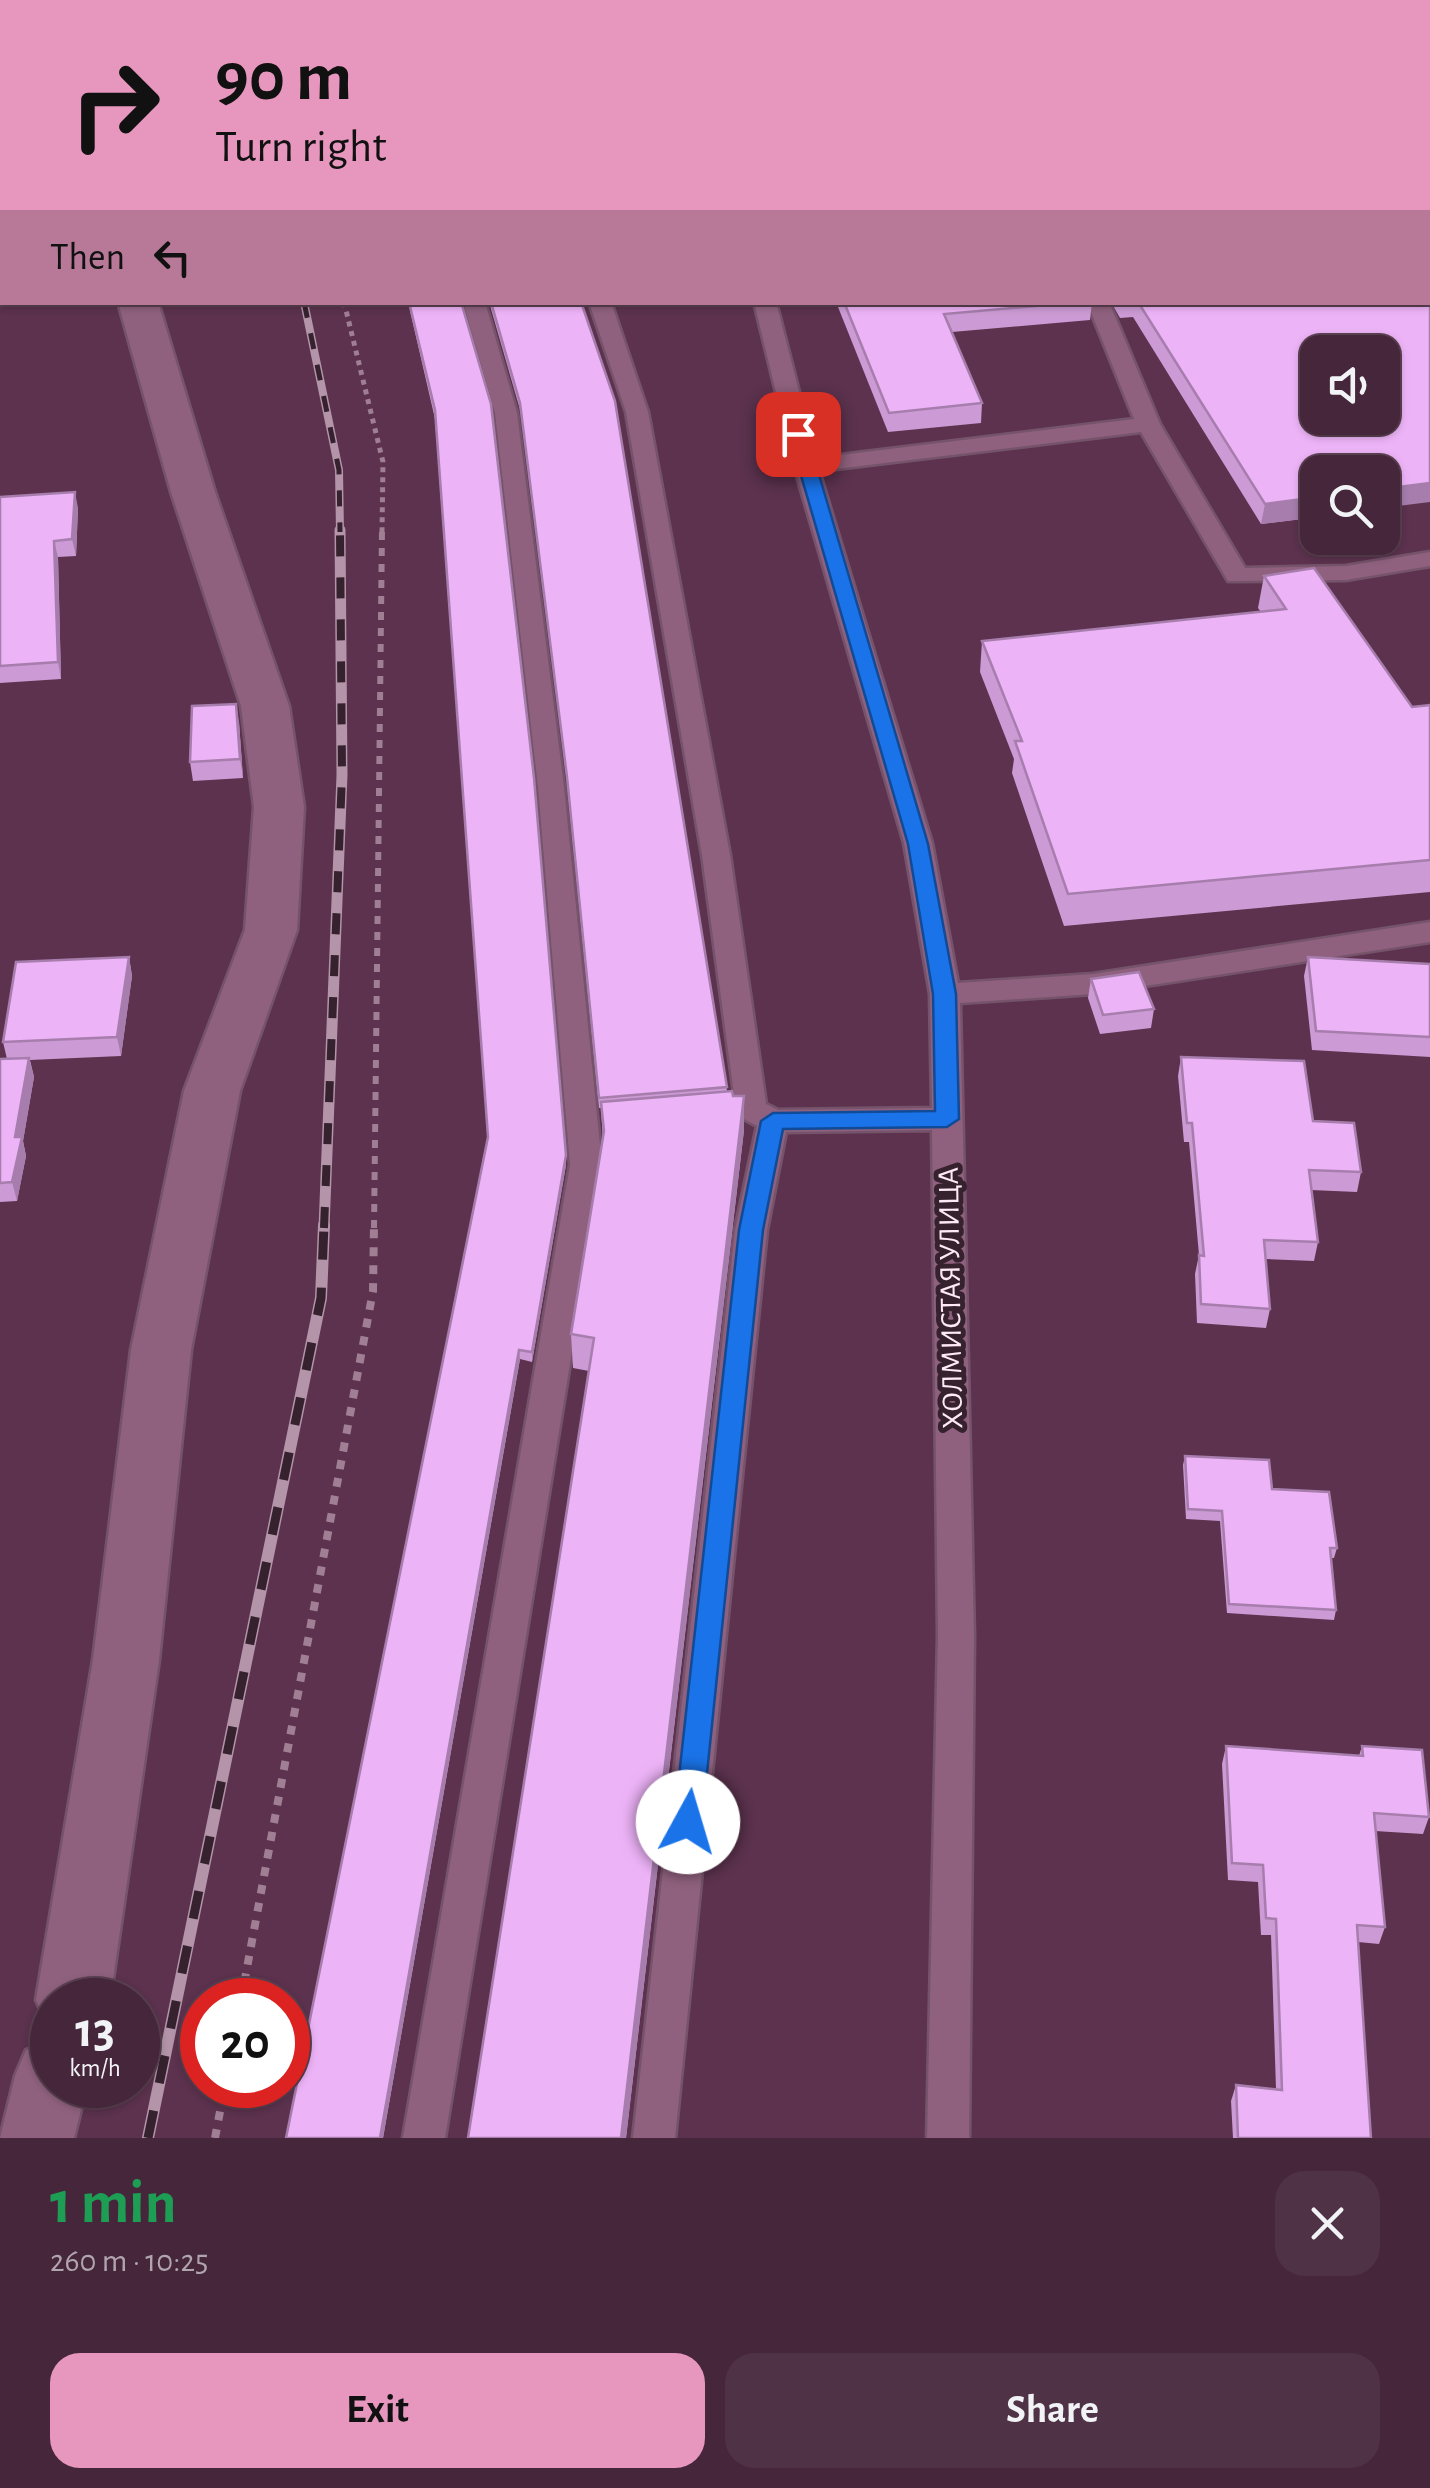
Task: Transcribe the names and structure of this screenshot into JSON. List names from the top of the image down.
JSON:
{
  "streets": {
    "lane": ["ХОЛМИСТАЯ УЛИЦА"]
  },
  "page": {
    "turn": ["90 m", "Turn right"],
    "then": "Then",
    "speed": "13 km/h",
    "limit": "20",
    "heading": ["1 min", "260 m · 10:25"],
    "buttons": ["Exit", "Share"]
  }
}
